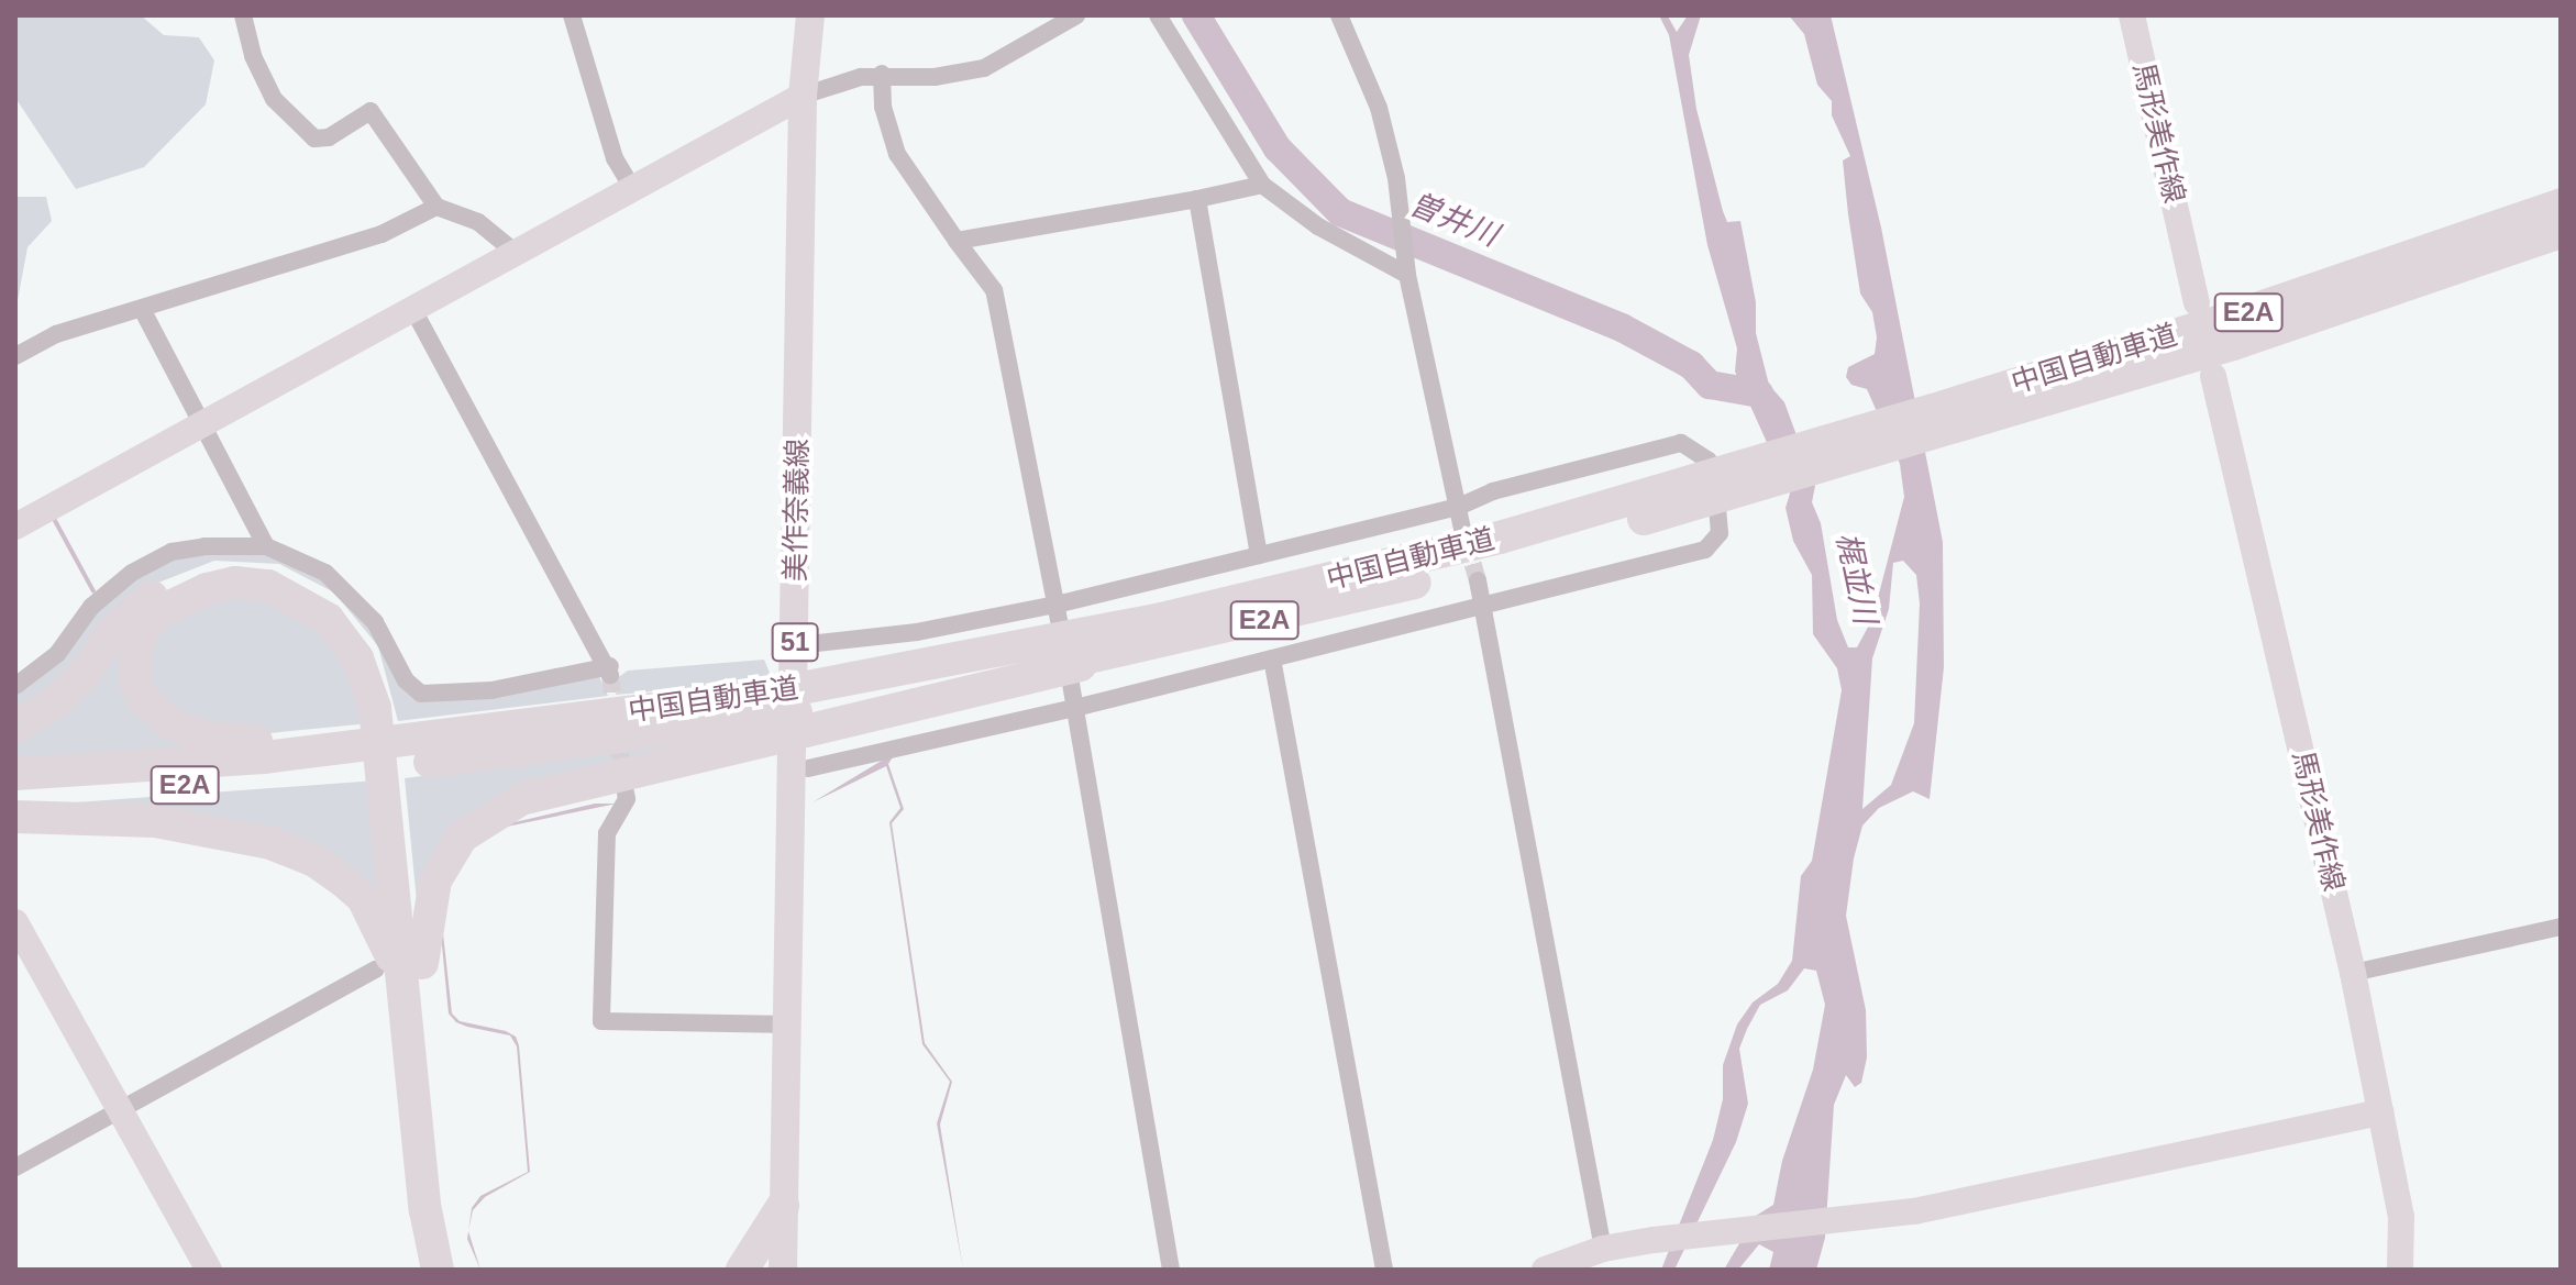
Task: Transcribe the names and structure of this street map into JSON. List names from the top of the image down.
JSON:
{
  "streets": {
    "highway": ["E2A", "中国自動車道"],
    "main road": ["美作奈義線", "51"],
    "street": ["馬形美作線"]
  },
  "water": ["曽井川", "梶並川"]
}
